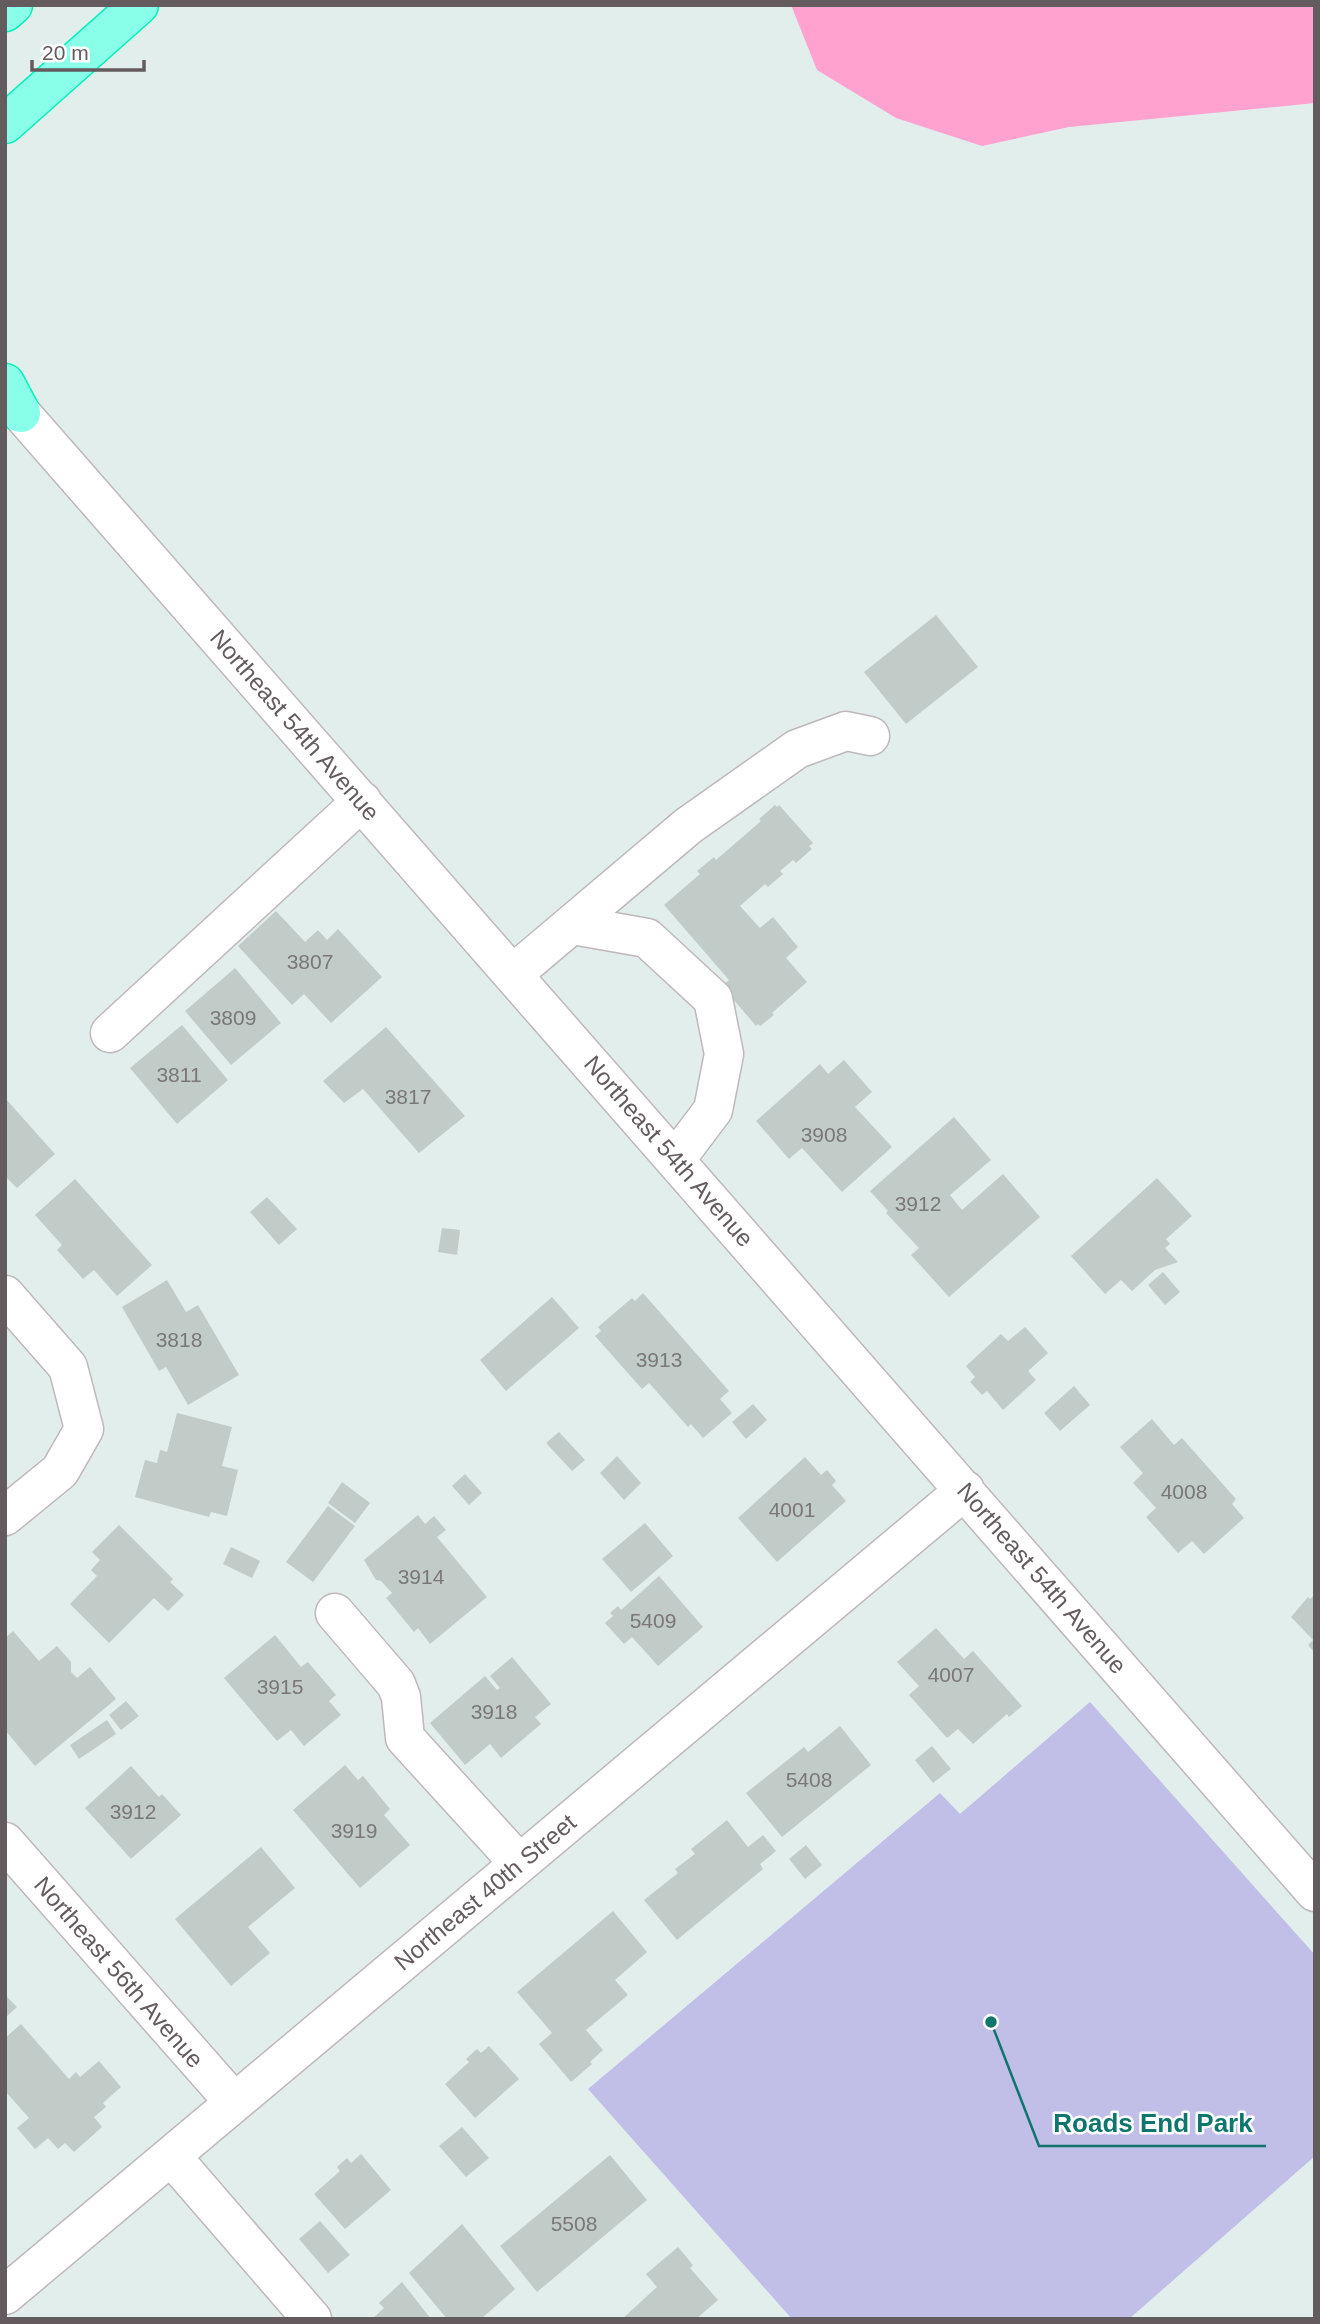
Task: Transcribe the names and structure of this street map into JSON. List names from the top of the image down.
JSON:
{
  "streets": {
    "street": ["Northeast 54th Avenue", "Northeast 40th Street", "Northeast 56th Avenue"]
  },
  "crossings": [
    ["Northeast 54th Avenue", "Northeast 40th Street"],
    ["Northeast 40th Street", "Northeast 56th Avenue"]
  ],
  "places": ["Roads End Park"],
  "house_numbers": [
    "3807",
    "3809",
    "3811",
    "3817",
    "3908",
    "3912",
    "3818",
    "3913",
    "4008",
    "4001",
    "3914",
    "5409",
    "4007",
    "3915",
    "3918",
    "5408",
    "3912",
    "3919",
    "5508"
  ],
  "scale_bar": "20 m"
}
